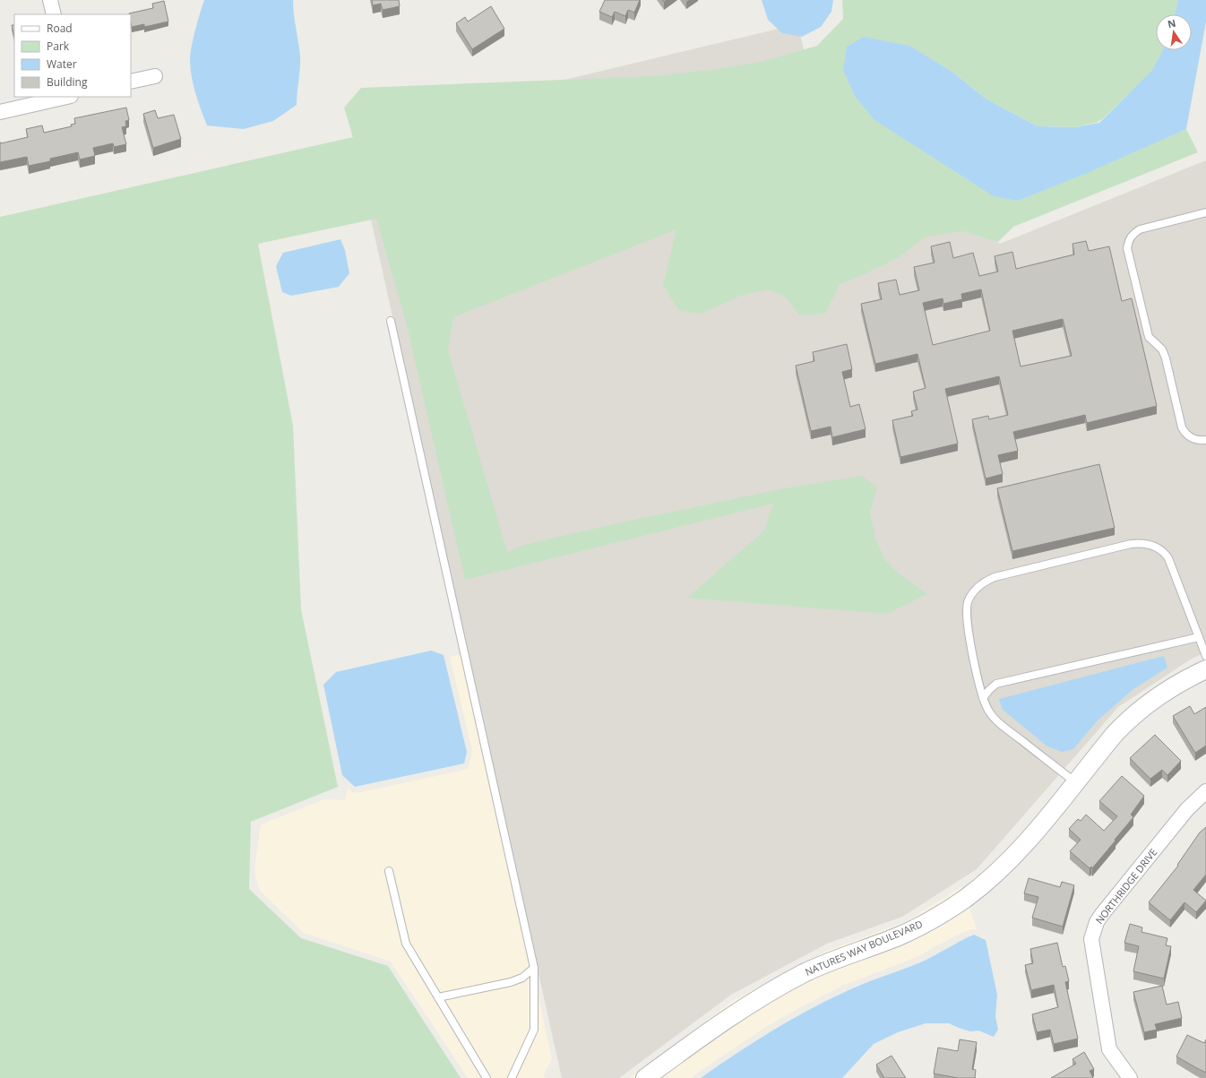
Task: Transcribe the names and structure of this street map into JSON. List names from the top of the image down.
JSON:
{
  "streets": {
    "street": ["NORTHRIDGE DRIVE", "NATURES WAY BOULEVARD"]
  },
  "legend": [
    "Road",
    "Park",
    "Water",
    "Building"
  ],
  "north": "top"
}
